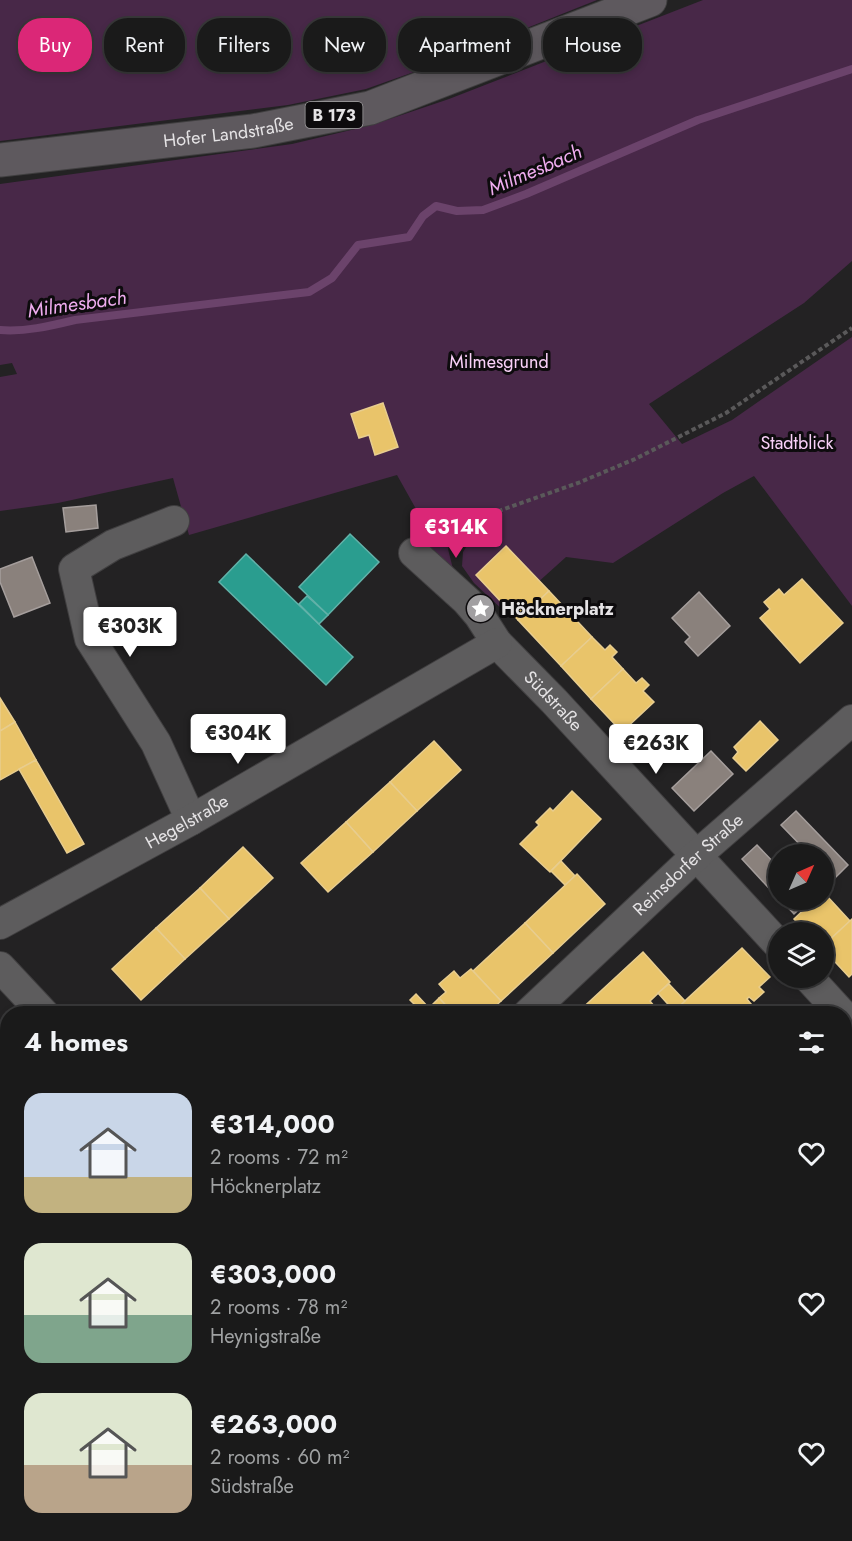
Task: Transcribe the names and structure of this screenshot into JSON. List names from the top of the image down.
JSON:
{
  "streets": {
    "main road": ["B 173", "Hofer Landstraße"],
    "street": ["Südstraße", "Hegelstraße", "Reinsdorfer Straße"]
  },
  "crossings": [
    ["Südstraße", "Hegelstraße"],
    ["Südstraße", "Reinsdorfer Straße"]
  ],
  "water": ["Milmesbach"],
  "parks": ["Milmesgrund", "Stadtblick"],
  "places": {
    "place": ["Höcknerplatz"]
  },
  "north": "top right",
  "page": {
    "chip": [
      "Buy",
      "Rent",
      "Filters",
      "New",
      "Apartment",
      "House"
    ],
    "price": [
      "€314K",
      "€303K",
      "€304K",
      "€263K"
    ],
    "heading": "4 homes",
    "list": [
      {
        "name": "€314,000",
        "note": "2 rooms · 72 m² · Höcknerplatz"
      },
      {
        "name": "€303,000",
        "note": "2 rooms · 78 m² · Heynigstraße"
      },
      {
        "name": "€263,000",
        "note": "2 rooms · 60 m² · Südstraße"
      }
    ]
  }
}
